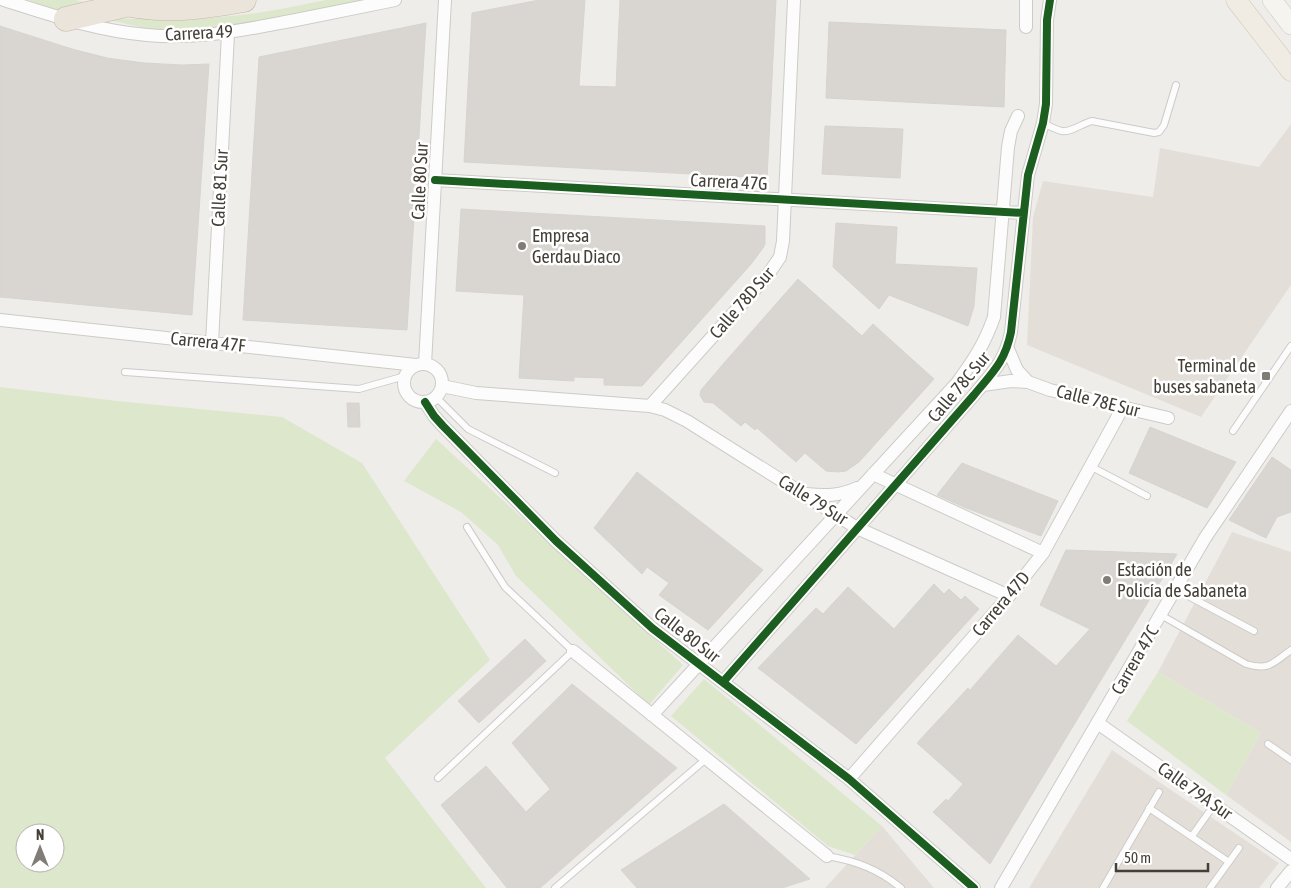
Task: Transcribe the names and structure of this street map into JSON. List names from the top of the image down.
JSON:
{
  "streets": {
    "street": [
      "Carrera 49",
      "Calle 80 Sur",
      "Carrera 47G",
      "Calle 81 Sur",
      "Calle 78D Sur",
      "Carrera 47F",
      "Calle 78C Sur",
      "Calle 78E Sur",
      "Calle 79 Sur",
      "Carrera 47D",
      "Carrera 47C",
      "Calle 79A Sur"
    ]
  },
  "crossings": [
    ["Carrera 49", "Calle 81 Sur"],
    ["Calle 80 Sur", "Carrera 47G"],
    ["Calle 80 Sur", "Carrera 47F"],
    ["Calle 80 Sur", "Calle 78C Sur"],
    ["Calle 80 Sur", "Carrera 47D"],
    ["Carrera 47G", "Calle 78D Sur"],
    ["Carrera 47G", "Calle 78C Sur"],
    ["Calle 81 Sur", "Carrera 47F"],
    ["Calle 78D Sur", "Calle 79 Sur"],
    ["Calle 78C Sur", "Calle 78E Sur"],
    ["Calle 78C Sur", "Calle 79 Sur"],
    ["Calle 78E Sur", "Carrera 47D"],
    ["Calle 79 Sur", "Carrera 47D"],
    ["Carrera 47C", "Calle 79A Sur"]
  ],
  "places": {
    "other": ["Empresa Gerdau Diaco", "Estación de Policía de Sabaneta"],
    "transit": ["Terminal de buses sabaneta"]
  },
  "scale_bar": "50 m",
  "north": "top"
}
